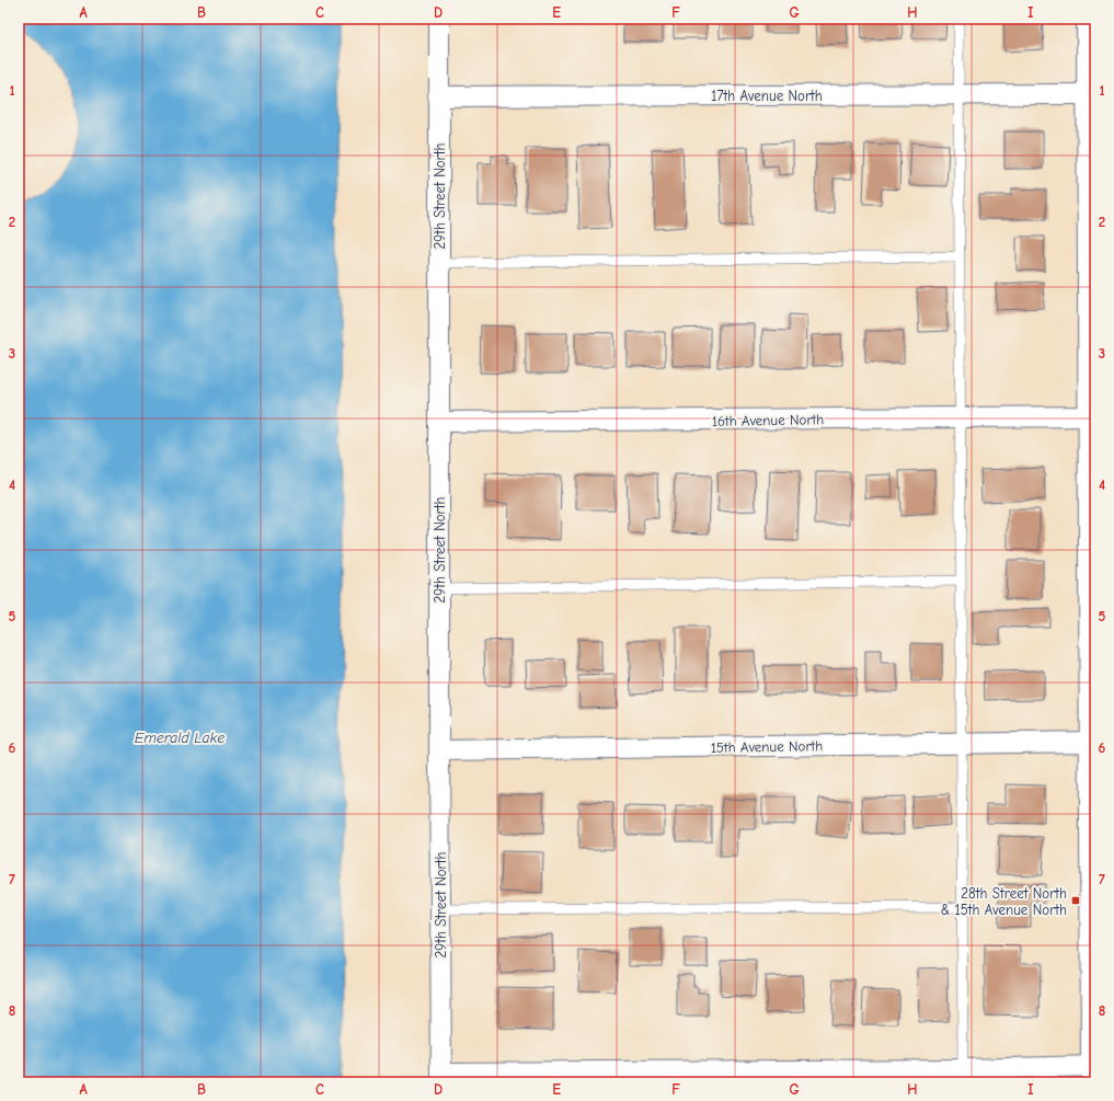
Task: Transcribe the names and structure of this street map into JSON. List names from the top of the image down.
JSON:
{
  "streets": {
    "street": [
      "17th Avenue North",
      "29th Street North",
      "16th Avenue North",
      "15th Avenue North"
    ]
  },
  "crossings": [
    ["17th Avenue North", "29th Street North"],
    ["29th Street North", "16th Avenue North"],
    ["29th Street North", "15th Avenue North"]
  ],
  "water": ["Emerald Lake"],
  "places": {
    "transit": ["28th Street North & 15th Avenue North"]
  },
  "grid": {
    "columns": [
      "A",
      "B",
      "C",
      "D",
      "E",
      "F",
      "G",
      "H",
      "I"
    ],
    "rows": [
      "1",
      "2",
      "3",
      "4",
      "5",
      "6",
      "7",
      "8"
    ]
  }
}
